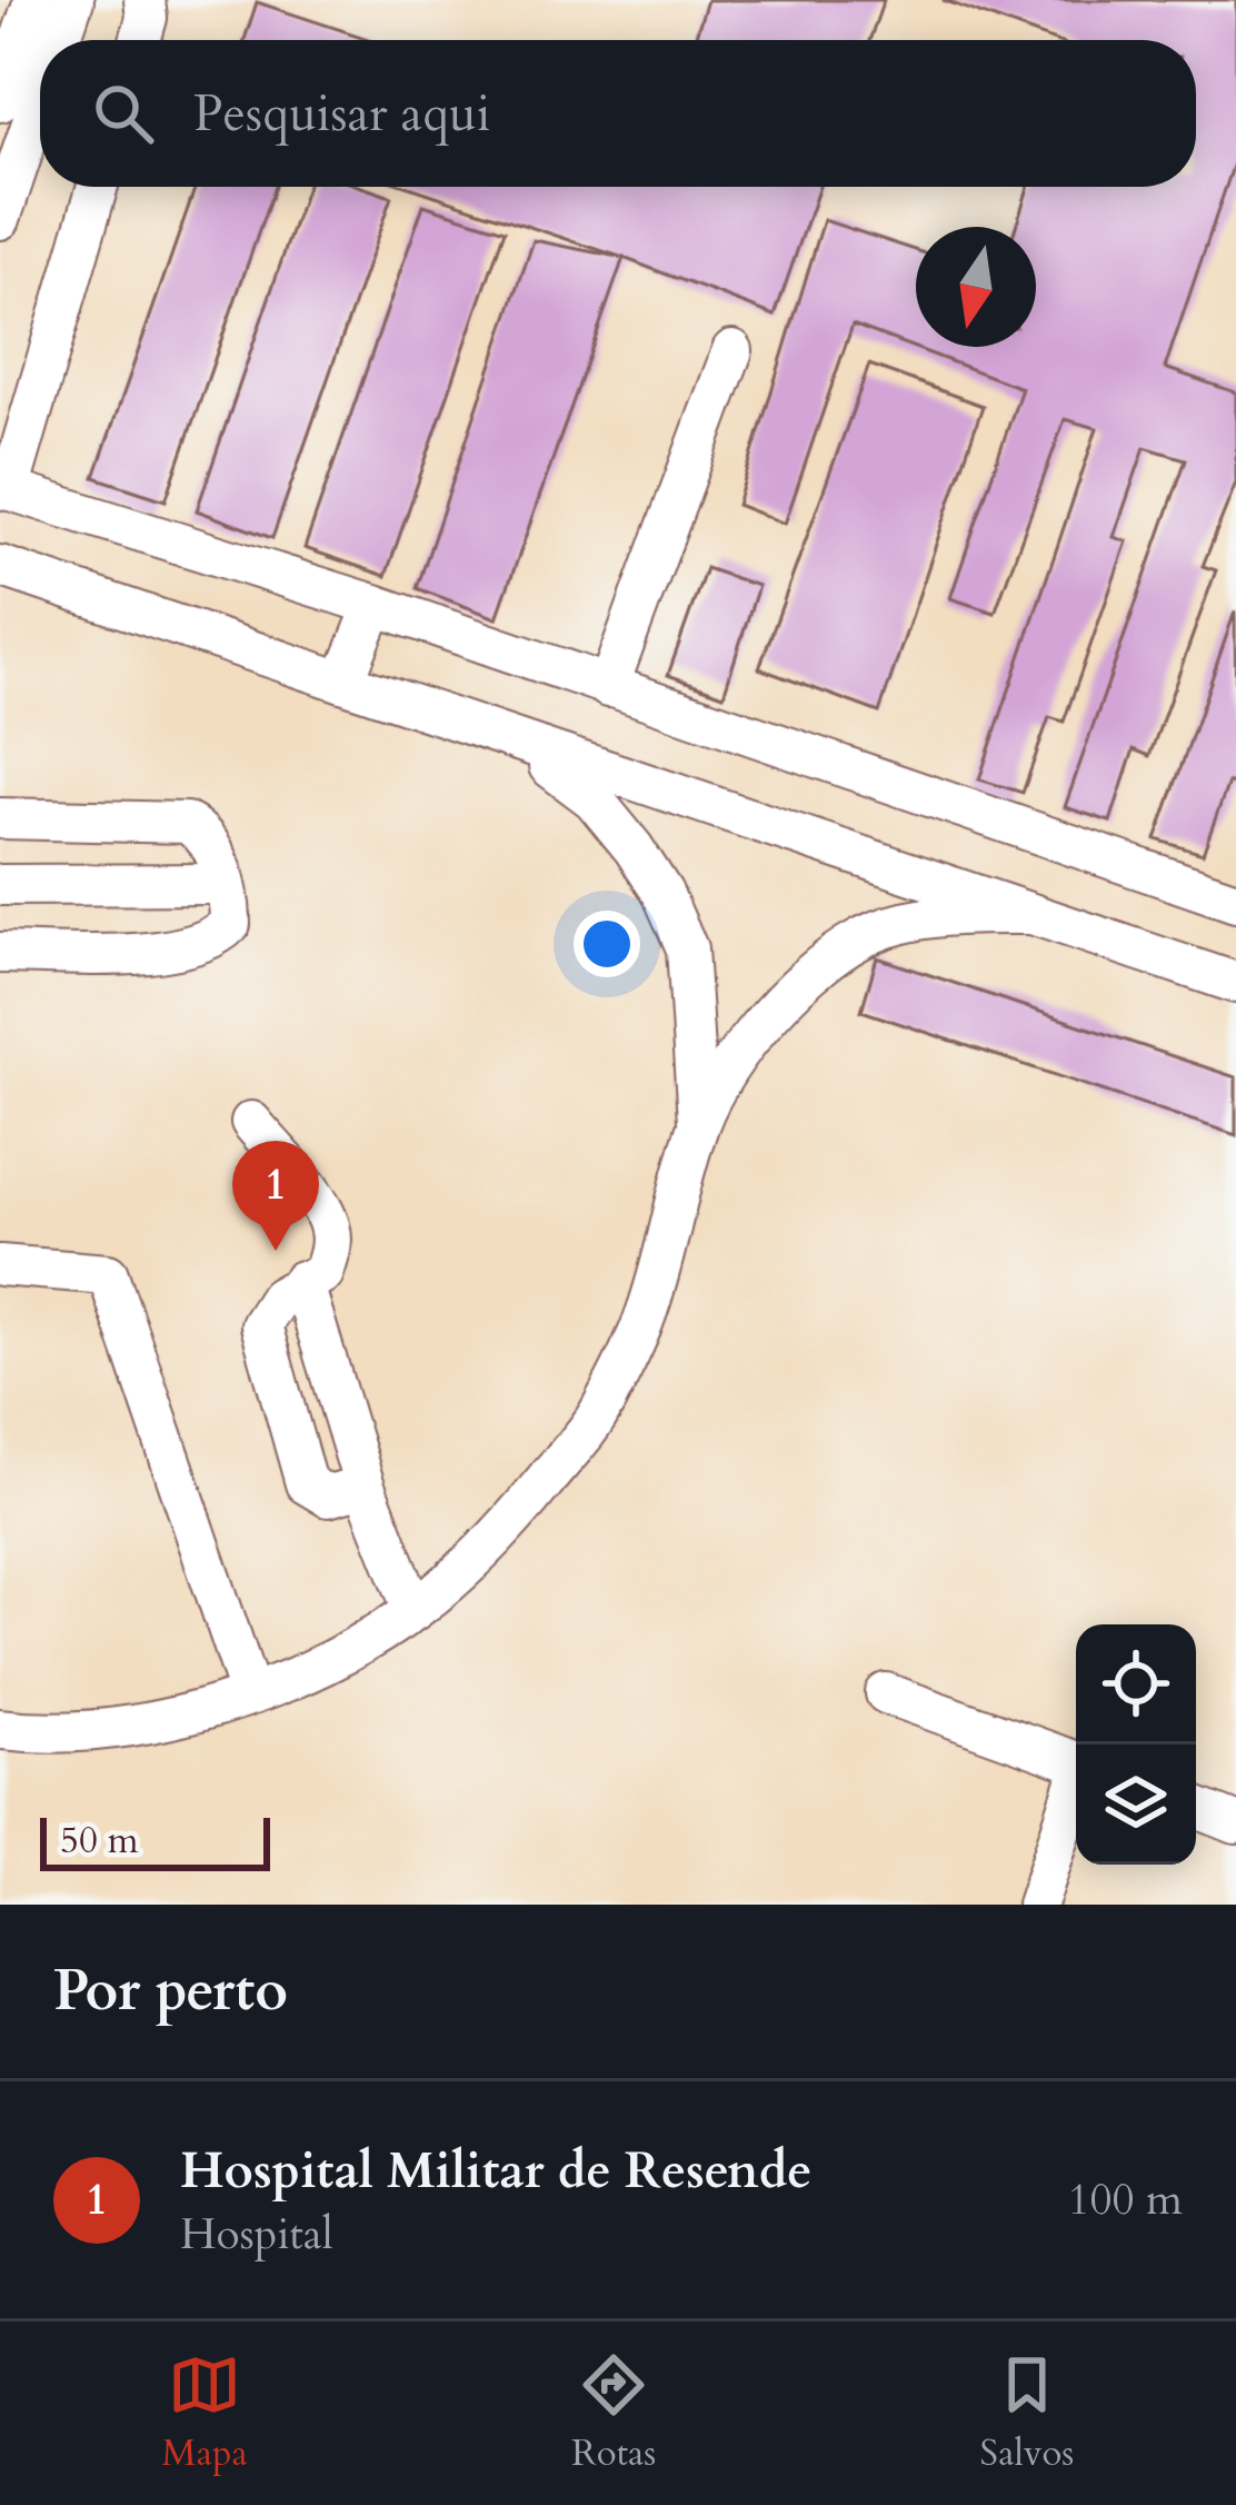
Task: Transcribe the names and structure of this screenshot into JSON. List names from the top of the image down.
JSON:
{
  "scale_bar": "50 m",
  "north": "bottom",
  "page": {
    "search": "Pesquisar aqui",
    "pins": "1",
    "scale": "50 m",
    "heading": "Por perto",
    "list": [
      {
        "mark": "1",
        "name": "Hospital Militar de Resende",
        "note": "Hospital",
        "value": "100 m"
      }
    ],
    "nav": ["Mapa", "Rotas", "Salvos"]
  }
}
